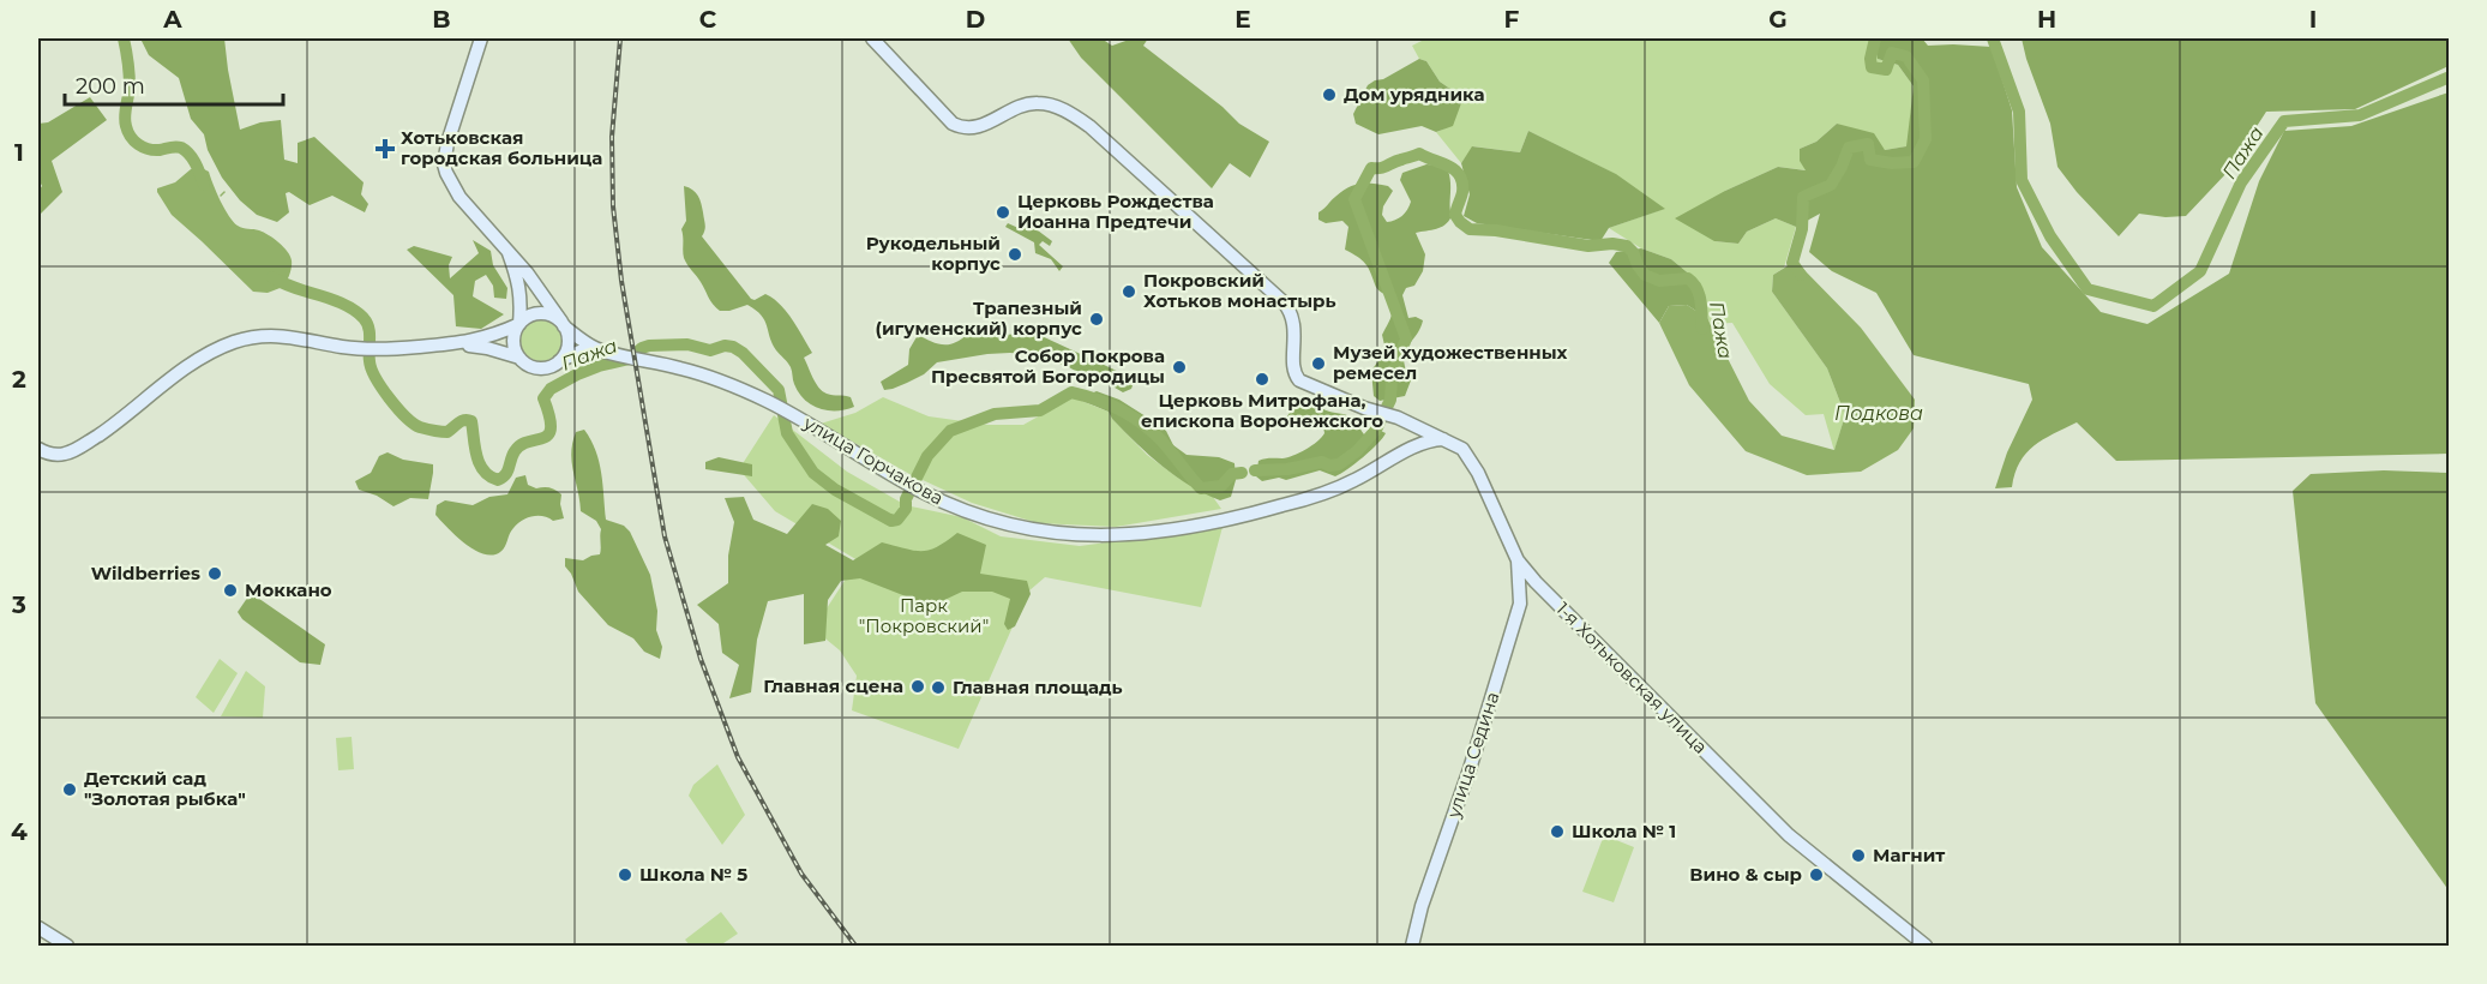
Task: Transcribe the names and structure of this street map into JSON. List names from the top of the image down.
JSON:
{
  "streets": {
    "main road": ["улица Горчакова", "1-я Хотьковская улица", "улица Седина"]
  },
  "crossings": [
    ["улица Горчакова", "1-я Хотьковская улица"],
    ["1-я Хотьковская улица", "улица Седина"]
  ],
  "water": ["Пажа", "Подкова"],
  "parks": ["Парк \"Покровский\""],
  "places": {
    "other": [
      "Дом урядника",
      "Церковь Рождества Иоанна Предтечи",
      "Рукодельный корпус",
      "Покровский Хотьков монастырь",
      "Трапезный (игуменский) корпус",
      "Музей художественных ремесел",
      "Собор Покрова Пресвятой Богородицы",
      "Церковь Митрофана, епископа Воронежского",
      "Wildberries",
      "Моккано",
      "Главная сцена",
      "Главная площадь",
      "Детский сад \"Золотая рыбка\"",
      "Школа № 1",
      "Магнит",
      "Школа № 5",
      "Вино & сыр"
    ],
    "health": ["Хотьковская городская больница"]
  },
  "scale_bar": "200 m",
  "grid": {
    "columns": [
      "A",
      "B",
      "C",
      "D",
      "E",
      "F",
      "G",
      "H",
      "I"
    ],
    "rows": [
      "1",
      "2",
      "3",
      "4"
    ]
  }
}
